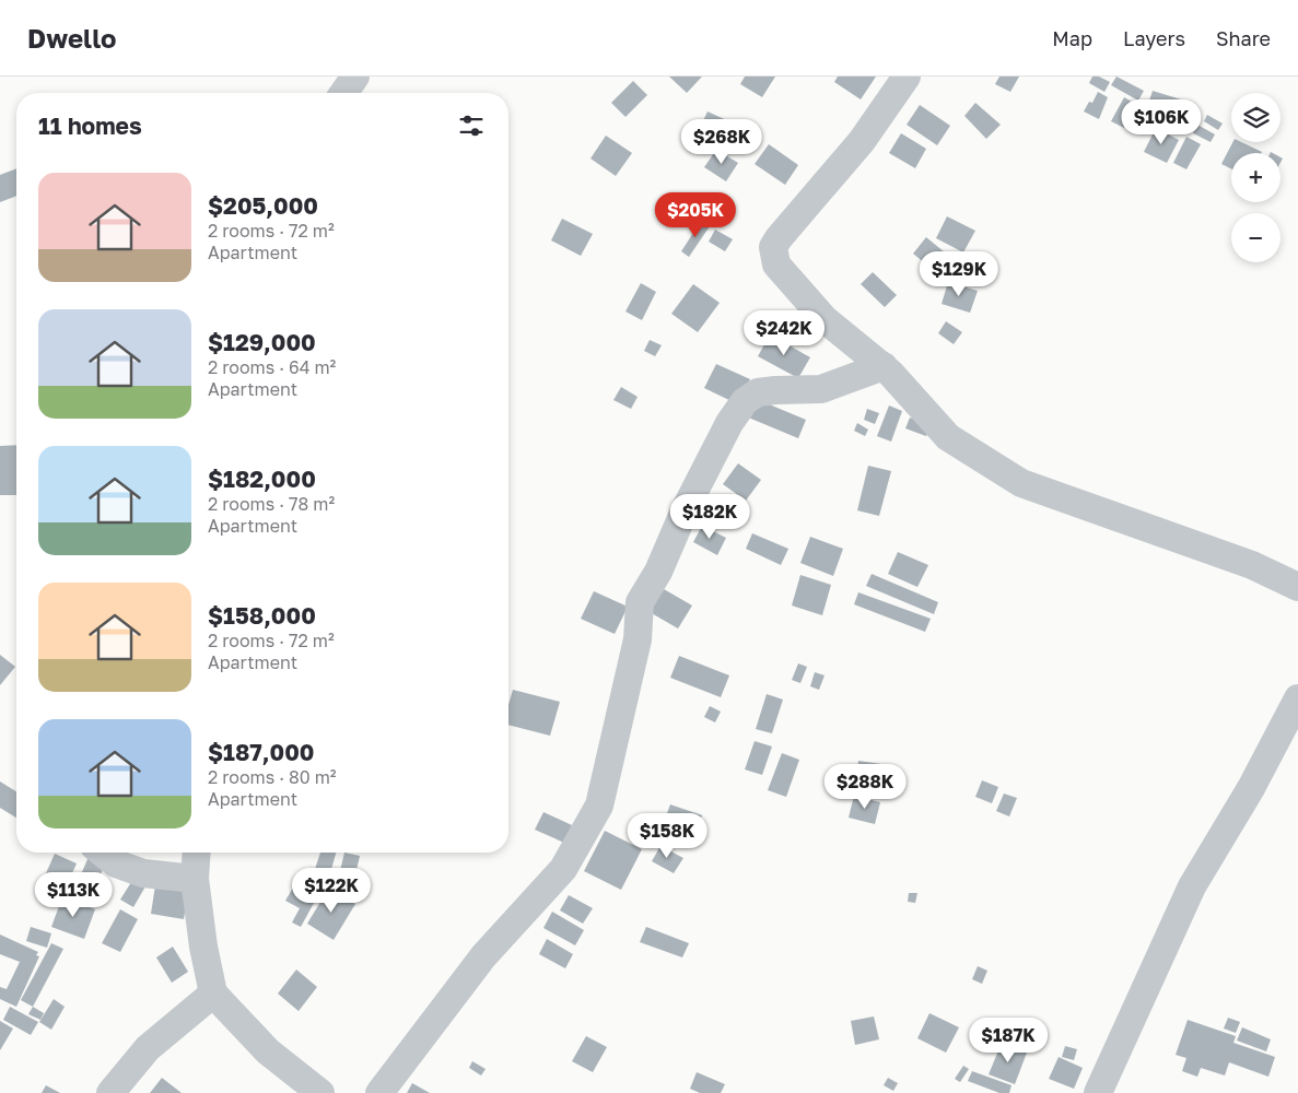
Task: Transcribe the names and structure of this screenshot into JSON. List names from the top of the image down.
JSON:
{
  "page": {
    "header": "Dwello",
    "nav": ["Map", "Layers", "Share"],
    "map_buttons": ["+", "−"],
    "heading": "11 homes",
    "price": [
      "$106K",
      "$268K",
      "$205K",
      "$129K",
      "$242K",
      "$182K",
      "$288K",
      "$158K",
      "$122K",
      "$113K",
      "$187K"
    ],
    "list": [
      {
        "name": "$205,000",
        "note": "2 rooms · 72 m² · Apartment"
      },
      {
        "name": "$129,000",
        "note": "2 rooms · 64 m² · Apartment"
      },
      {
        "name": "$182,000",
        "note": "2 rooms · 78 m² · Apartment"
      },
      {
        "name": "$158,000",
        "note": "2 rooms · 72 m² · Apartment"
      },
      {
        "name": "$187,000",
        "note": "2 rooms · 80 m² · Apartment"
      }
    ]
  }
}
